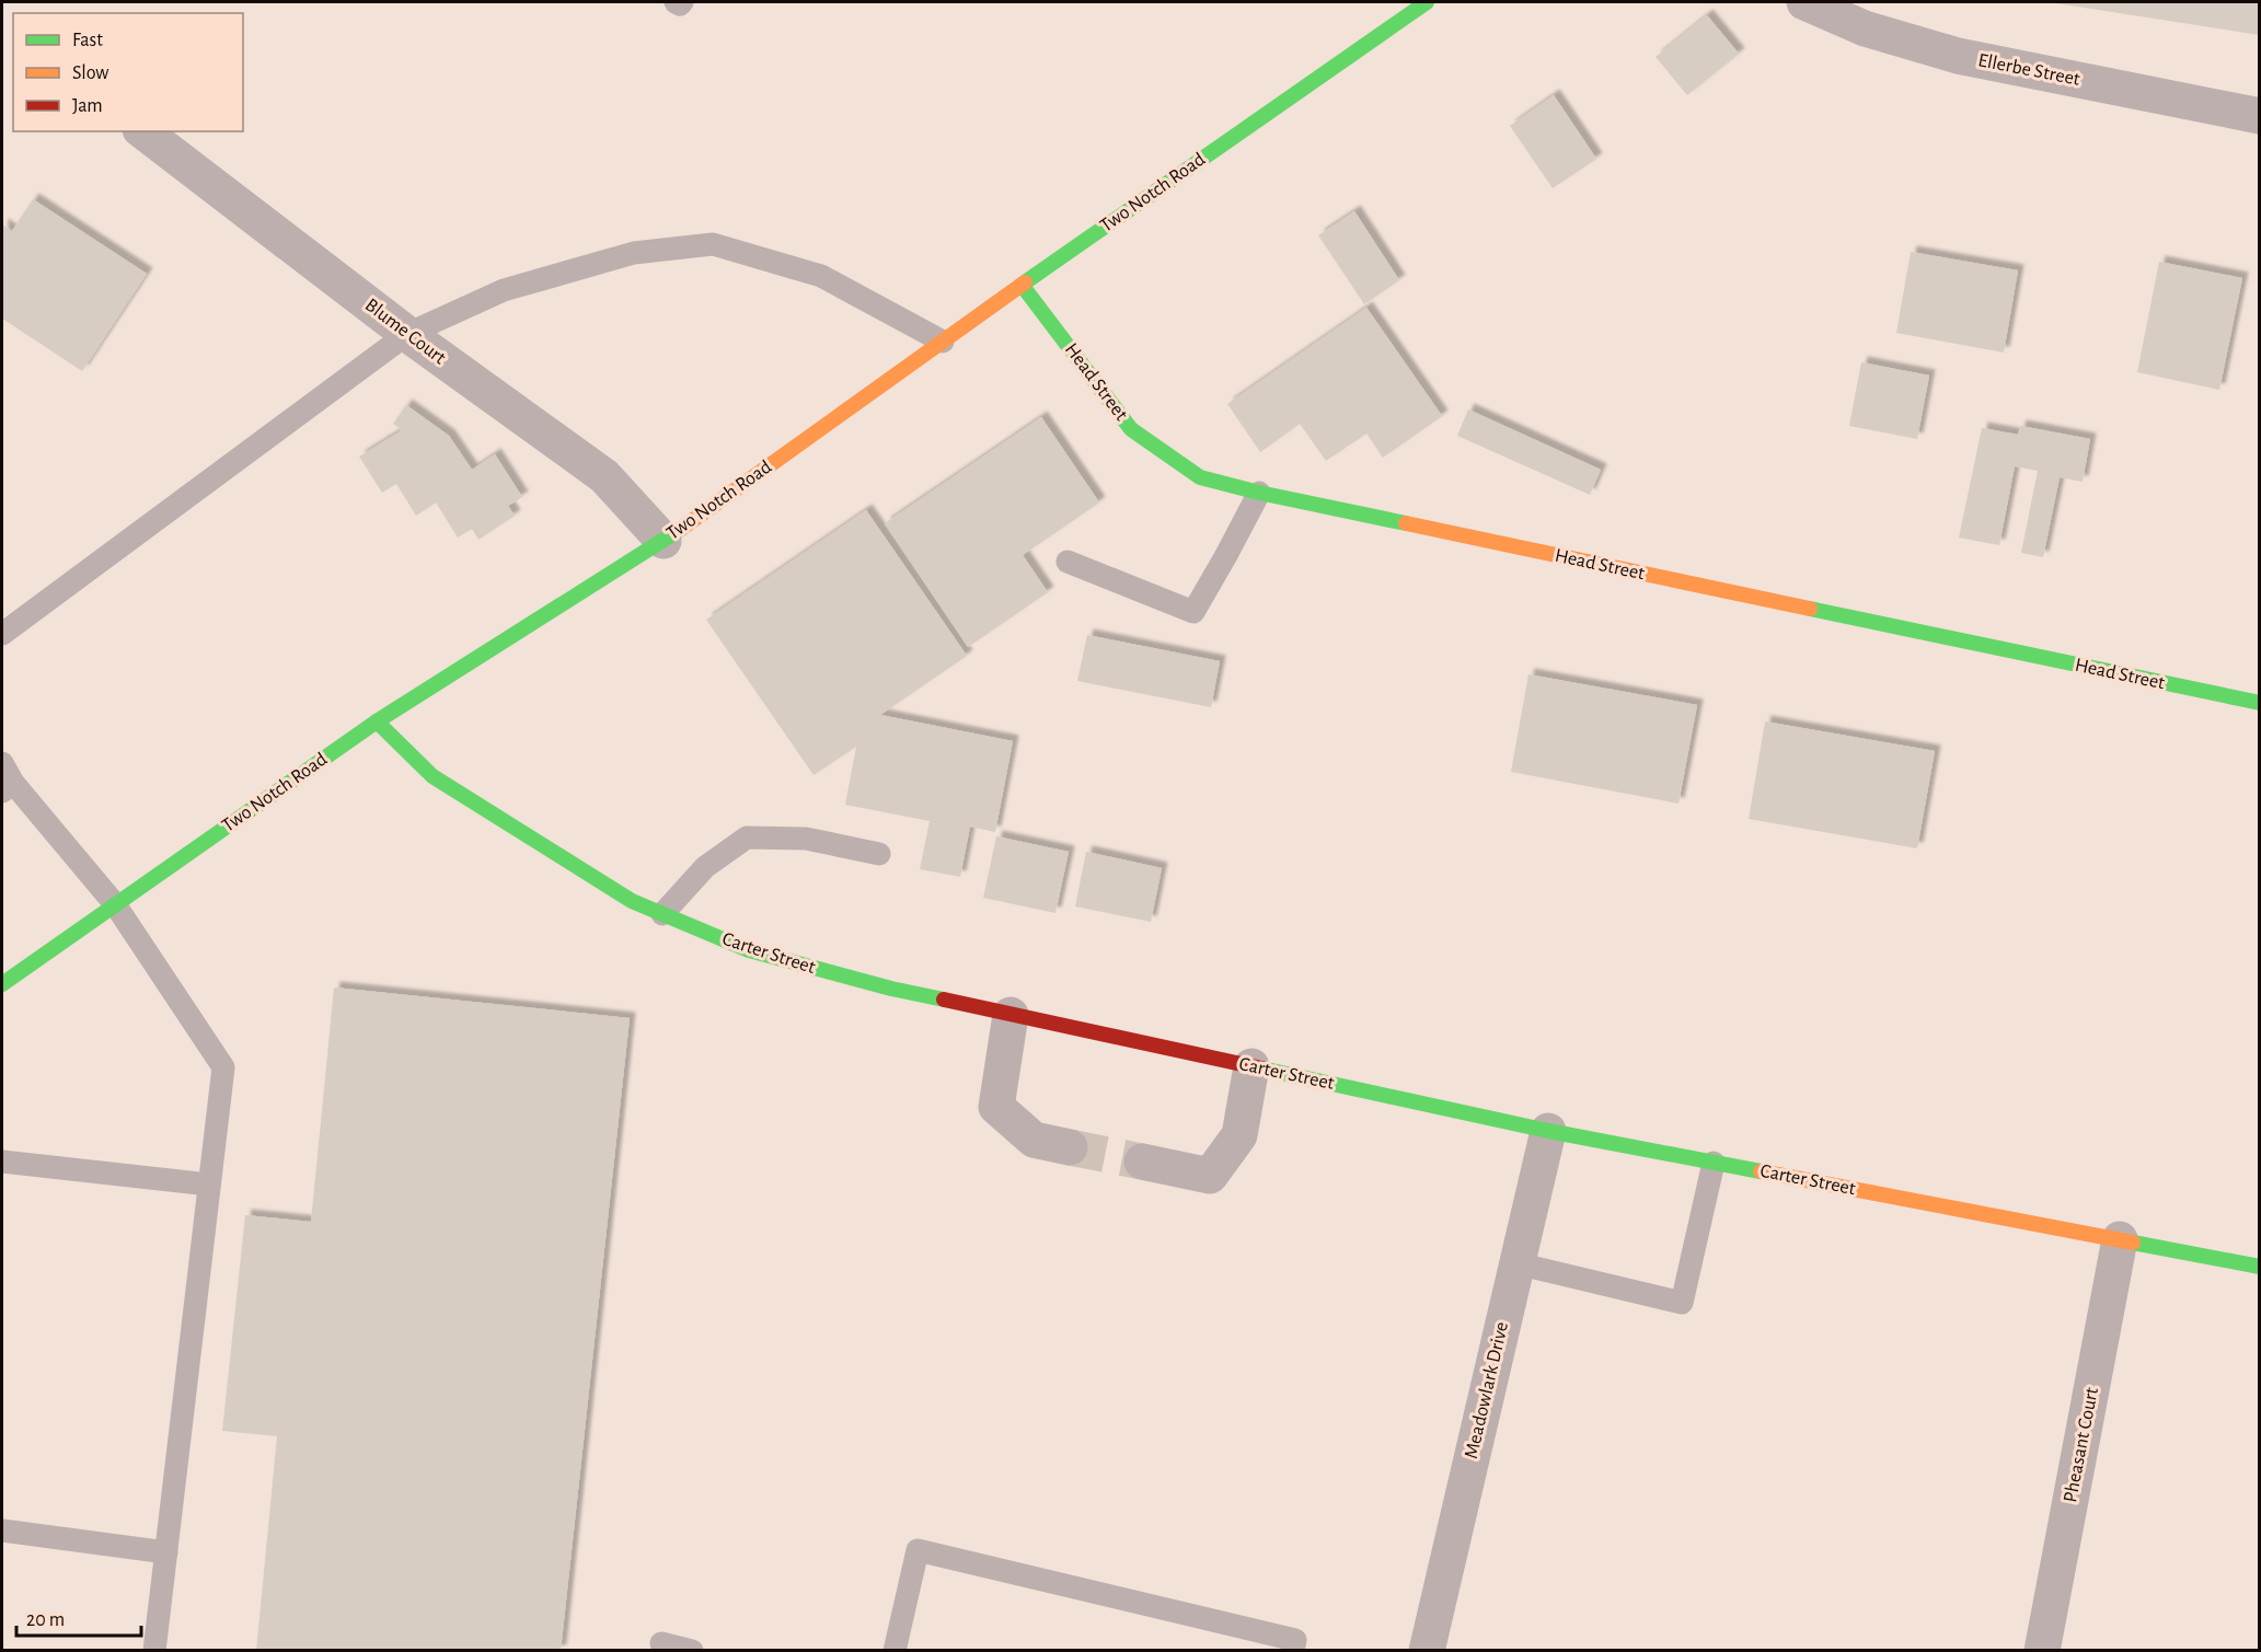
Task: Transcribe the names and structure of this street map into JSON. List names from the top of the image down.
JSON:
{
  "streets": {
    "street": [
      "Ellerbe Street",
      "Two Notch Road",
      "Blume Court",
      "Head Street",
      "Carter Street",
      "Meadowlark Drive",
      "Pheasant Court"
    ]
  },
  "crossings": [
    ["Two Notch Road", "Blume Court"],
    ["Two Notch Road", "Head Street"],
    ["Two Notch Road", "Carter Street"],
    ["Carter Street", "Meadowlark Drive"],
    ["Carter Street", "Pheasant Court"]
  ],
  "legend": ["Fast", "Slow", "Jam"],
  "scale_bar": "20 m"
}
